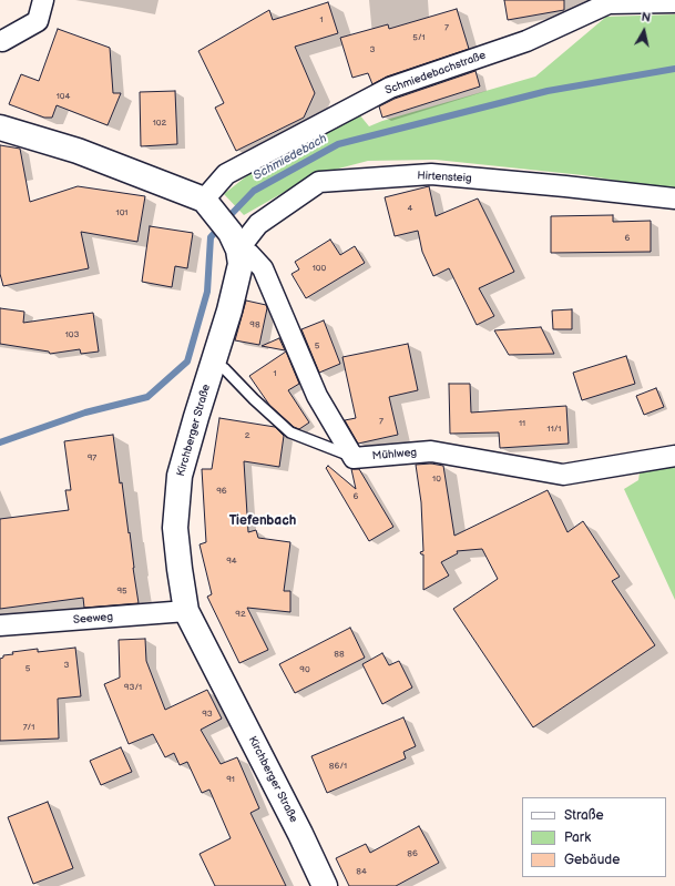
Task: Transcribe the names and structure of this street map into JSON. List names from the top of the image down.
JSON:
{
  "streets": {
    "main road": ["Kirchberger Straße"],
    "street": [
      "Schmiedebachstraße",
      "Hirtensteig",
      "Mühlweg",
      "Seeweg"
    ]
  },
  "crossings": [
    ["Hirtensteig", "Kirchberger Straße"],
    ["Kirchberger Straße", "Seeweg"]
  ],
  "districts": ["Tiefenbach"],
  "water": ["Schmiedebach"],
  "house_numbers": [
    "1",
    "7",
    "5/1",
    "3",
    "104",
    "102",
    "4",
    "101",
    "6",
    "100",
    "98",
    "103",
    "5",
    "1",
    "7",
    "11",
    "11/1",
    "2",
    "97",
    "10",
    "96",
    "6",
    "94",
    "95",
    "92",
    "88",
    "3",
    "5",
    "90",
    "93/1",
    "93",
    "7/1",
    "86/1",
    "91",
    "86",
    "84"
  ],
  "legend": ["Straße", "Park", "Gebäude"],
  "north": "top"
}
